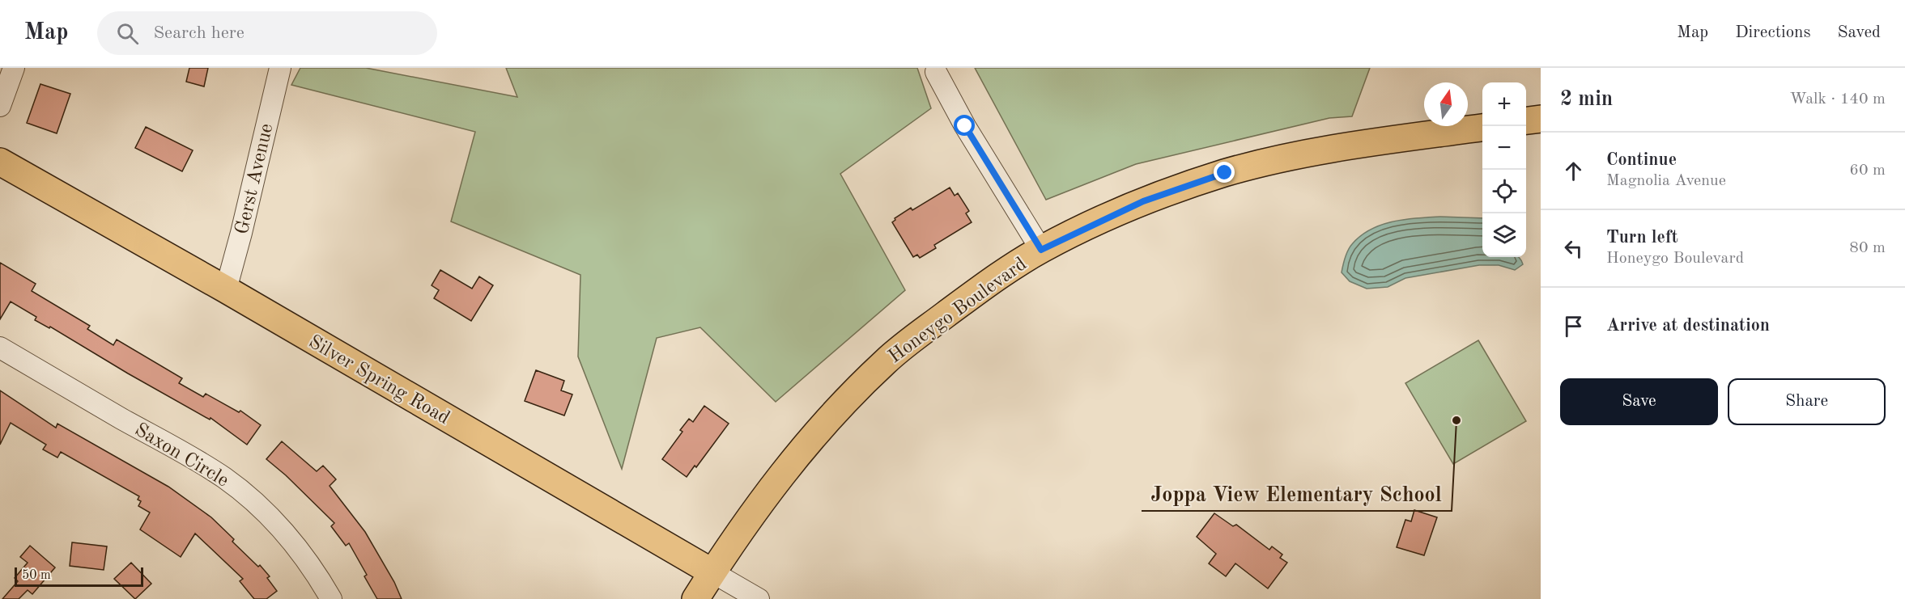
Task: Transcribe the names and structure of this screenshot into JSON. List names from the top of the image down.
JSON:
{
  "streets": {
    "main road": ["Honeygo Boulevard", "Silver Spring Road"],
    "street": ["Gerst Avenue", "Saxon Circle"]
  },
  "crossings": [
    ["Gerst Avenue", "Silver Spring Road"],
    ["Honeygo Boulevard", "Silver Spring Road"]
  ],
  "places": ["Joppa View Elementary School"],
  "scale_bar": "50 m",
  "north": "top",
  "page": {
    "header": "Map",
    "search": "Search here",
    "nav": ["Map", "Directions", "Saved"],
    "heading": ["2 min", "Walk · 140 m"],
    "map_buttons": ["+", "−"],
    "list": [
      ["Continue", "Magnolia Avenue", "60 m"],
      ["Turn left", "Honeygo Boulevard", "80 m"],
      "Arrive at destination"
    ],
    "buttons": ["Save", "Share"],
    "scale": "50 m"
  }
}
